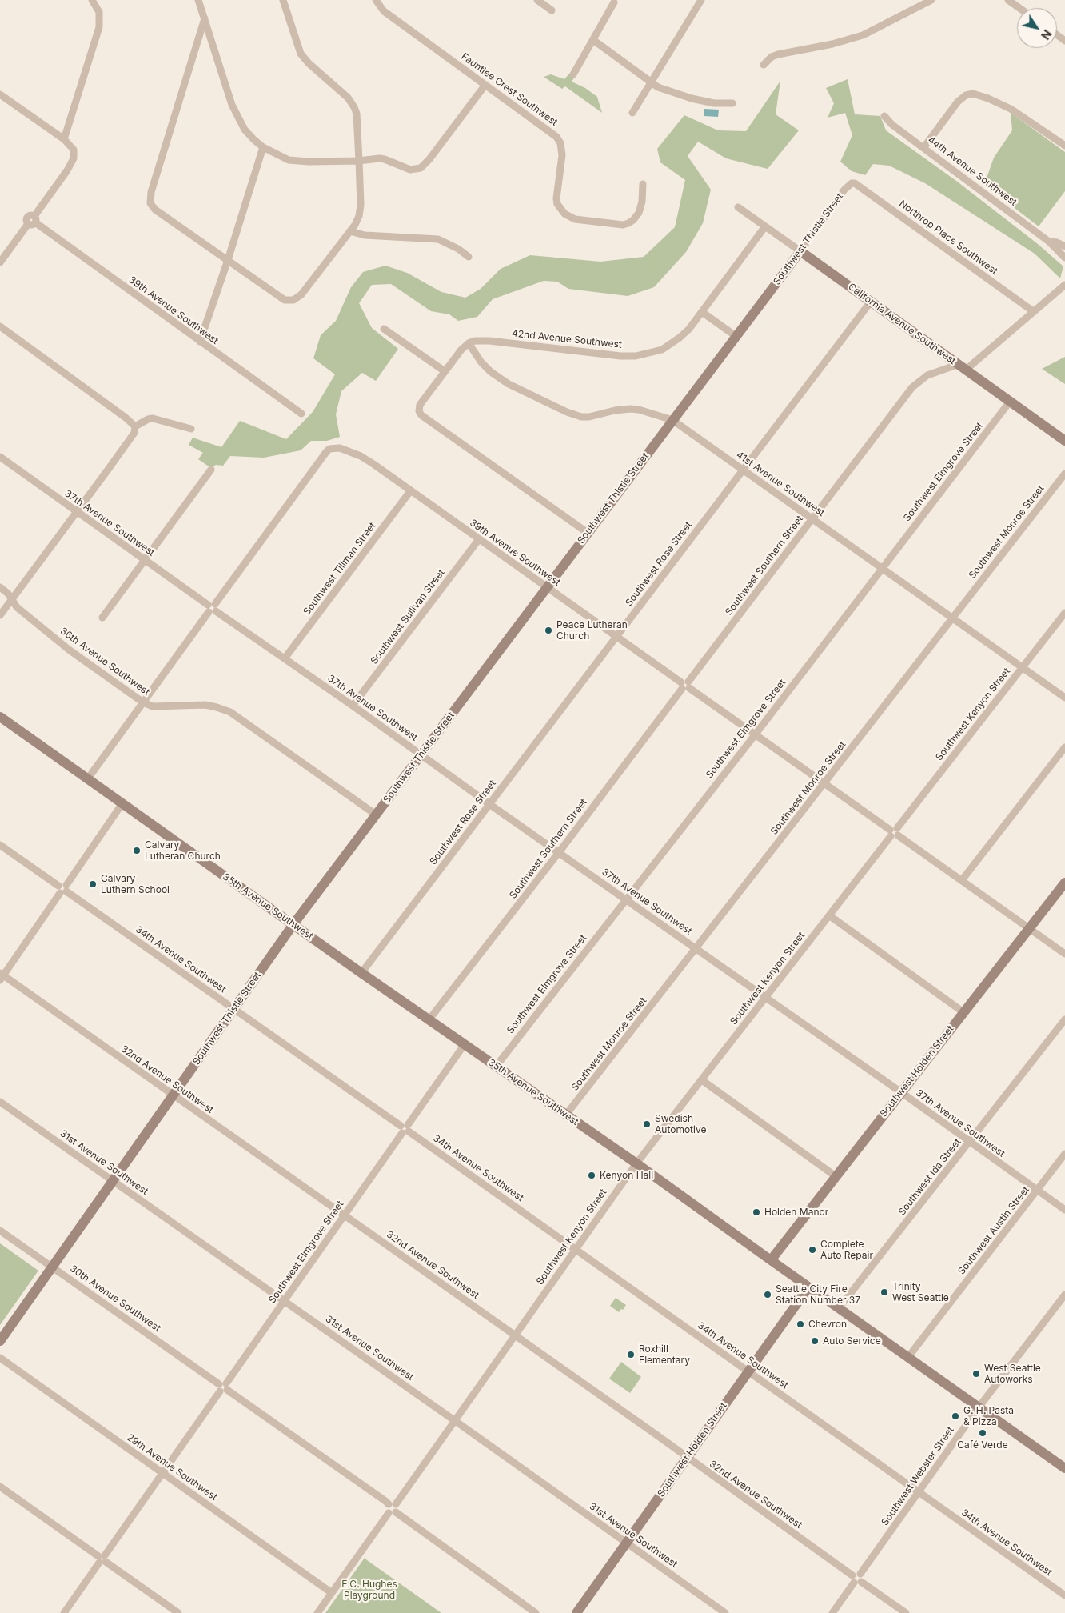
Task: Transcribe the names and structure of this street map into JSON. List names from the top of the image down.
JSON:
{
  "streets": {
    "main road": [
      "Southwest Thistle Street",
      "California Avenue Southwest",
      "35th Avenue Southwest",
      "Southwest Holden Street"
    ],
    "street": [
      "Fauntlee Crest Southwest",
      "44th Avenue Southwest",
      "Northrop Place Southwest",
      "39th Avenue Southwest",
      "42nd Avenue Southwest",
      "Southwest Elmgrove Street",
      "41st Avenue Southwest",
      "37th Avenue Southwest",
      "Southwest Monroe Street",
      "Southwest Rose Street",
      "Southwest Southern Street",
      "Southwest Tillman Street",
      "Southwest Sullivan Street",
      "36th Avenue Southwest",
      "Southwest Kenyon Street",
      "34th Avenue Southwest",
      "32nd Avenue Southwest",
      "31st Avenue Southwest",
      "Southwest Ida Street",
      "Southwest Austin Street",
      "30th Avenue Southwest",
      "29th Avenue Southwest",
      "Southwest Webster Street"
    ]
  },
  "crossings": [
    ["Northrop Place Southwest", "Southwest Thistle Street"],
    ["Northrop Place Southwest", "Southwest Southern Street"],
    ["Southwest Thistle Street", "39th Avenue Southwest"],
    ["Southwest Thistle Street", "California Avenue Southwest"],
    ["Southwest Thistle Street", "41st Avenue Southwest"],
    ["Southwest Thistle Street", "37th Avenue Southwest"],
    ["Southwest Thistle Street", "36th Avenue Southwest"],
    ["Southwest Thistle Street", "35th Avenue Southwest"],
    ["Southwest Thistle Street", "34th Avenue Southwest"],
    ["Southwest Thistle Street", "32nd Avenue Southwest"],
    ["Southwest Thistle Street", "31st Avenue Southwest"],
    ["Southwest Thistle Street", "30th Avenue Southwest"],
    ["39th Avenue Southwest", "Southwest Elmgrove Street"],
    ["39th Avenue Southwest", "37th Avenue Southwest"],
    ["39th Avenue Southwest", "Southwest Monroe Street"],
    ["39th Avenue Southwest", "Southwest Rose Street"],
    ["39th Avenue Southwest", "Southwest Southern Street"],
    ["39th Avenue Southwest", "Southwest Tillman Street"],
    ["39th Avenue Southwest", "Southwest Sullivan Street"],
    ["39th Avenue Southwest", "Southwest Kenyon Street"],
    ["39th Avenue Southwest", "Southwest Holden Street"],
    ["California Avenue Southwest", "Southwest Elmgrove Street"],
    ["California Avenue Southwest", "Southwest Rose Street"],
    ["California Avenue Southwest", "Southwest Southern Street"],
    ["42nd Avenue Southwest", "41st Avenue Southwest"],
    ["Southwest Elmgrove Street", "41st Avenue Southwest"],
    ["Southwest Elmgrove Street", "37th Avenue Southwest"],
    ["Southwest Elmgrove Street", "35th Avenue Southwest"],
    ["Southwest Elmgrove Street", "34th Avenue Southwest"],
    ["Southwest Elmgrove Street", "32nd Avenue Southwest"],
    ["Southwest Elmgrove Street", "31st Avenue Southwest"],
    ["Southwest Elmgrove Street", "30th Avenue Southwest"],
    ["Southwest Elmgrove Street", "29th Avenue Southwest"],
    ["41st Avenue Southwest", "Southwest Monroe Street"],
    ["41st Avenue Southwest", "Southwest Rose Street"],
    ["41st Avenue Southwest", "Southwest Southern Street"],
    ["41st Avenue Southwest", "Southwest Kenyon Street"],
    ["37th Avenue Southwest", "Southwest Monroe Street"],
    ["37th Avenue Southwest", "Southwest Rose Street"],
    ["37th Avenue Southwest", "Southwest Southern Street"],
    ["37th Avenue Southwest", "Southwest Tillman Street"],
    ["37th Avenue Southwest", "Southwest Sullivan Street"],
    ["37th Avenue Southwest", "Southwest Kenyon Street"],
    ["37th Avenue Southwest", "Southwest Holden Street"],
    ["37th Avenue Southwest", "Southwest Ida Street"],
    ["37th Avenue Southwest", "Southwest Austin Street"],
    ["Southwest Monroe Street", "35th Avenue Southwest"],
    ["Southwest Rose Street", "35th Avenue Southwest"],
    ["Southwest Southern Street", "35th Avenue Southwest"],
    ["Southwest Kenyon Street", "35th Avenue Southwest"],
    ["Southwest Kenyon Street", "34th Avenue Southwest"],
    ["Southwest Kenyon Street", "32nd Avenue Southwest"],
    ["Southwest Kenyon Street", "31st Avenue Southwest"],
    ["Southwest Kenyon Street", "30th Avenue Southwest"],
    ["35th Avenue Southwest", "Southwest Holden Street"],
    ["35th Avenue Southwest", "Southwest Ida Street"],
    ["35th Avenue Southwest", "Southwest Austin Street"],
    ["35th Avenue Southwest", "Southwest Webster Street"],
    ["34th Avenue Southwest", "Southwest Holden Street"],
    ["34th Avenue Southwest", "Southwest Webster Street"],
    ["Southwest Holden Street", "32nd Avenue Southwest"],
    ["Southwest Holden Street", "31st Avenue Southwest"],
    ["32nd Avenue Southwest", "Southwest Webster Street"]
  ],
  "parks": ["E.C. Hughes Playground"],
  "places": [
    "Peace Lutheran Church",
    "Calvary Lutheran Church",
    "Calvary Luthern School",
    "Swedish Automotive",
    "Kenyon Hall",
    "Holden Manor",
    "Complete Auto Repair",
    "Trinity West Seattle",
    "Seattle City Fire Station Number 37",
    "Chevron",
    "Auto Service",
    "Roxhill Elementary",
    "West Seattle Autoworks",
    "G. H. Pasta & Pizza",
    "Café Verde"
  ],
  "north": "bottom right"
}
